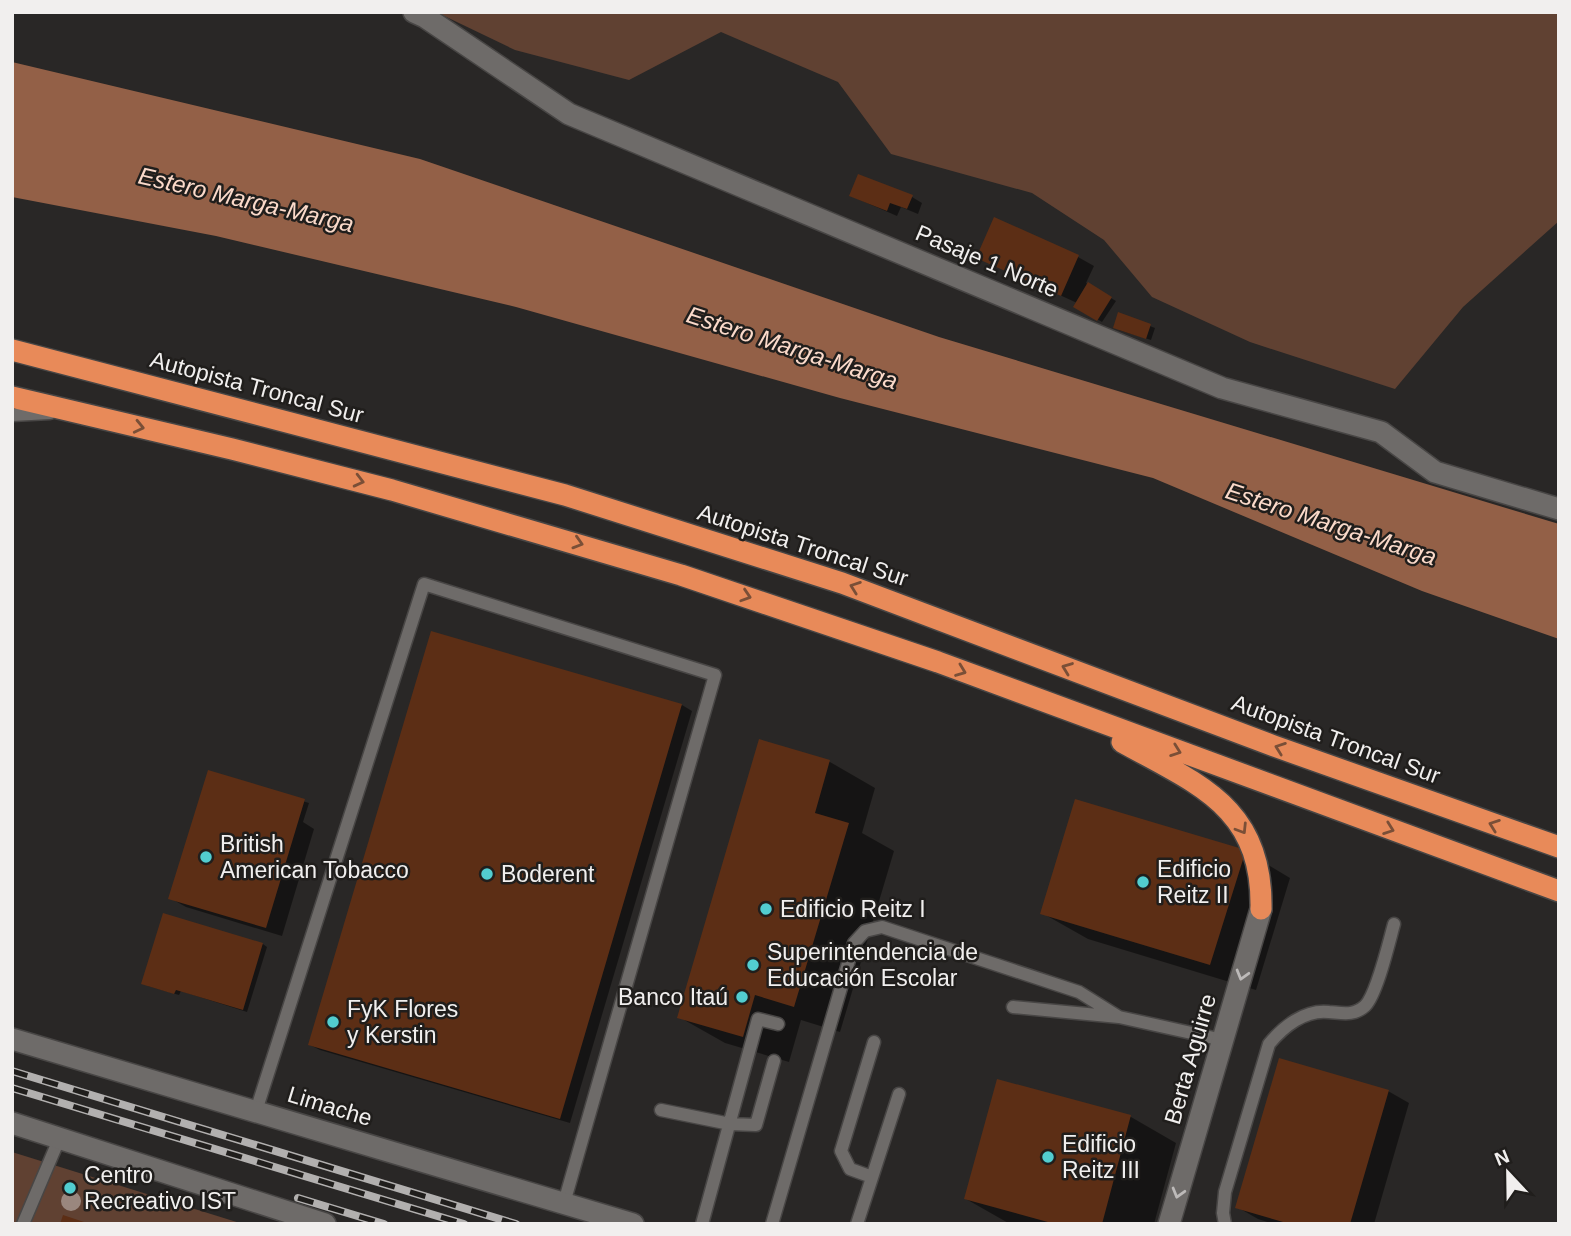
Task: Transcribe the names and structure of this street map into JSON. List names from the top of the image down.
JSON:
{
  "streets": {
    "highway": ["Autopista Troncal Sur"],
    "street": ["Pasaje 1 Norte", "Berta Aguirre", "Limache"]
  },
  "one_way": ["Berta Aguirre"],
  "water": ["Estero Marga-Marga"],
  "places": [
    "British American Tobacco",
    "Boderent",
    "Edificio Reitz II",
    "Edificio Reitz I",
    "Superintendencia de Educación Escolar",
    "Banco Itaú",
    "FyK Flores y Kerstin",
    "Edificio Reitz III",
    "Centro Recreativo IST"
  ],
  "north": "top"
}
